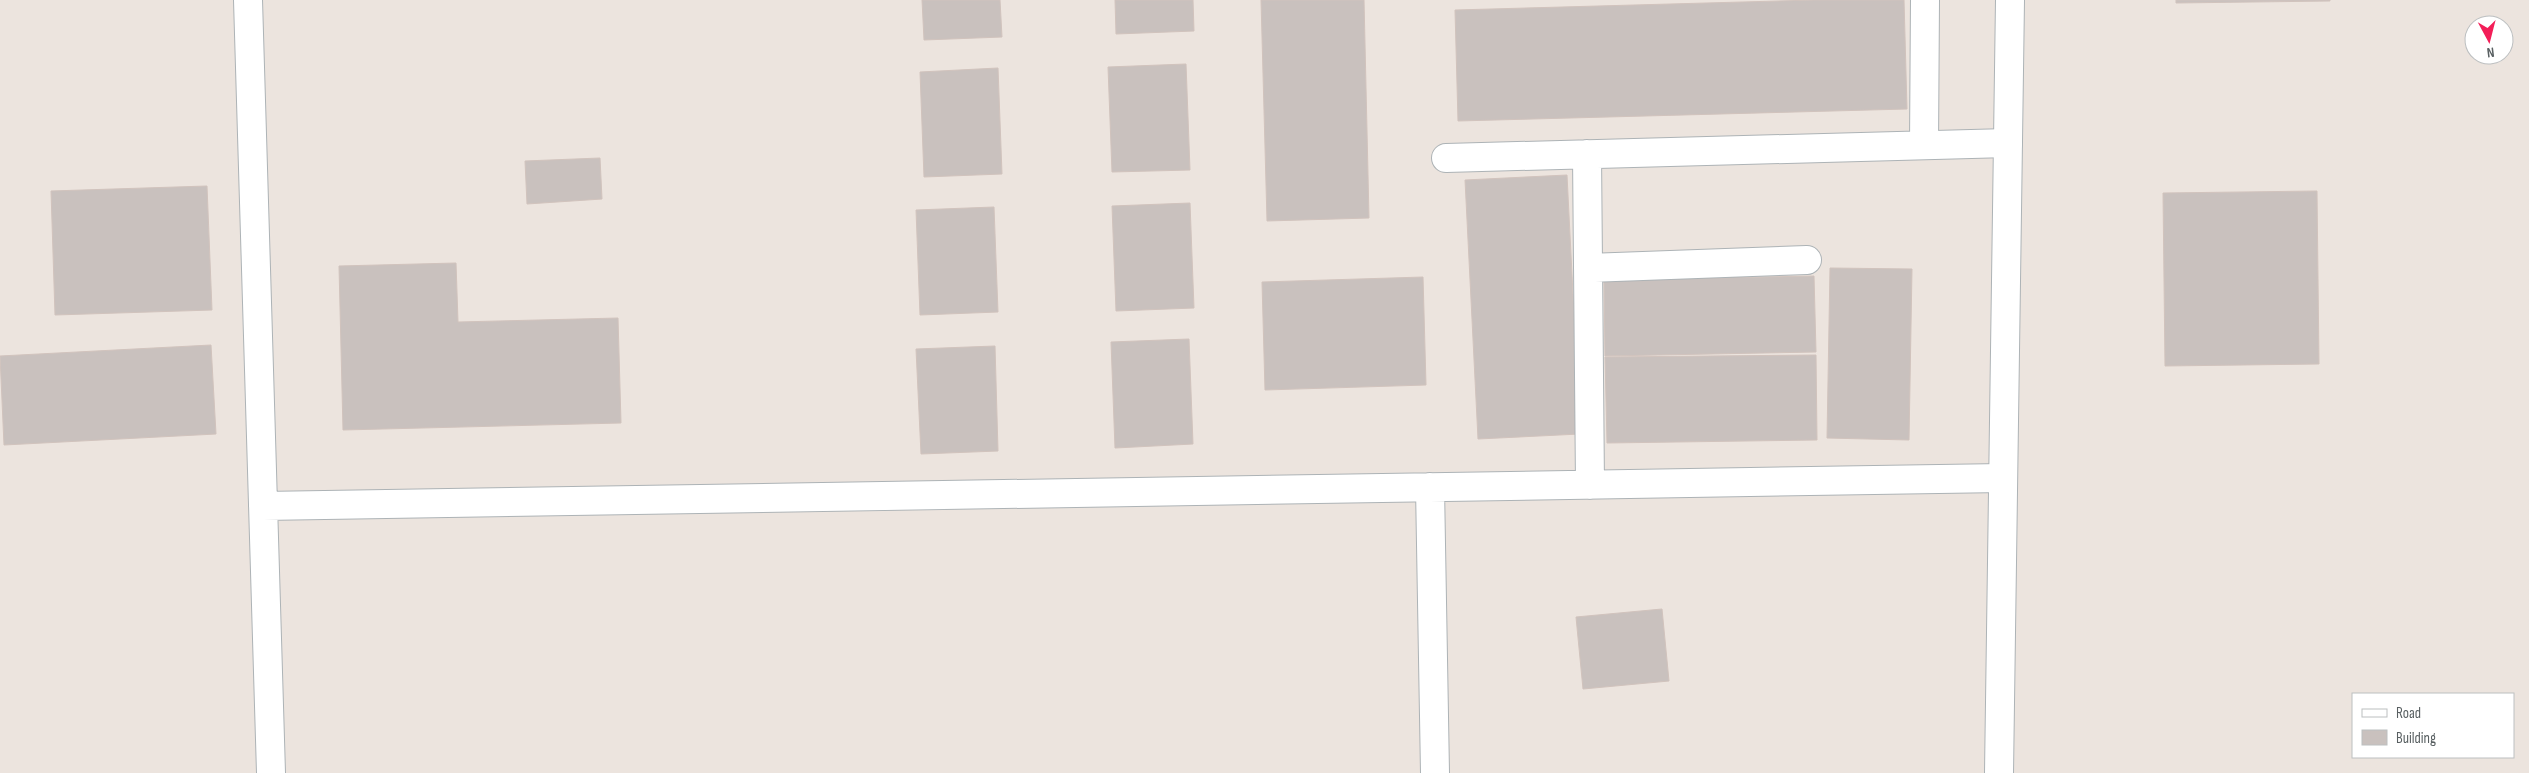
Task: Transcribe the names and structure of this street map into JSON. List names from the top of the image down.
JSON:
{
  "legend": ["Road", "Building"],
  "north": "bottom"
}
